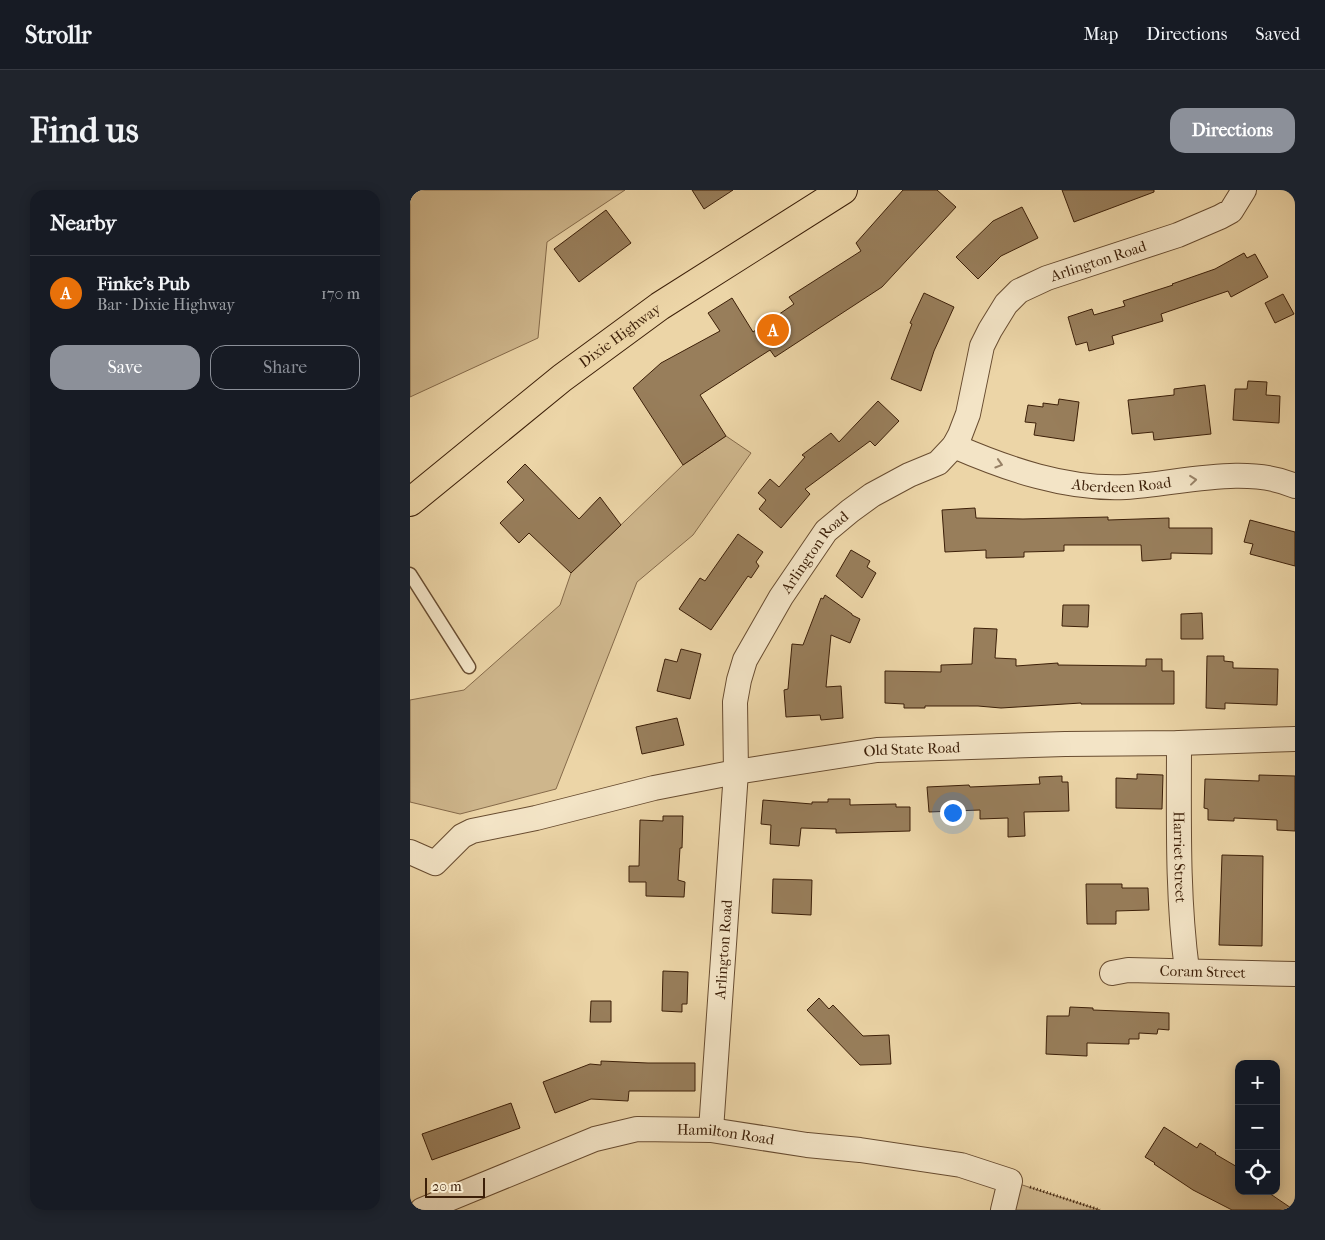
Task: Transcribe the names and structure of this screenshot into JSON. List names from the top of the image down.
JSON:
{
  "streets": {
    "main road": ["Dixie Highway"],
    "street": [
      "Arlington Road",
      "Aberdeen Road",
      "Old State Road",
      "Harriet Street",
      "Coram Street",
      "Hamilton Road"
    ]
  },
  "crossings": [
    ["Arlington Road", "Aberdeen Road"],
    ["Arlington Road", "Old State Road"],
    ["Arlington Road", "Hamilton Road"],
    ["Old State Road", "Harriet Street"],
    ["Harriet Street", "Coram Street"]
  ],
  "one_way": ["Aberdeen Road"],
  "scale_bar": "20 m",
  "page": {
    "header": "Strollr",
    "nav": ["Map", "Directions", "Saved"],
    "buttons": [
      "Directions",
      ["Save", "Share"]
    ],
    "title": "Find us",
    "heading": "Nearby",
    "list": [
      {
        "mark": "A",
        "name": "Finke's Pub",
        "note": "Bar · Dixie Highway",
        "value": "170 m"
      }
    ],
    "pins": "A",
    "map_buttons": ["+", "−"],
    "scale": "20 m"
  }
}
